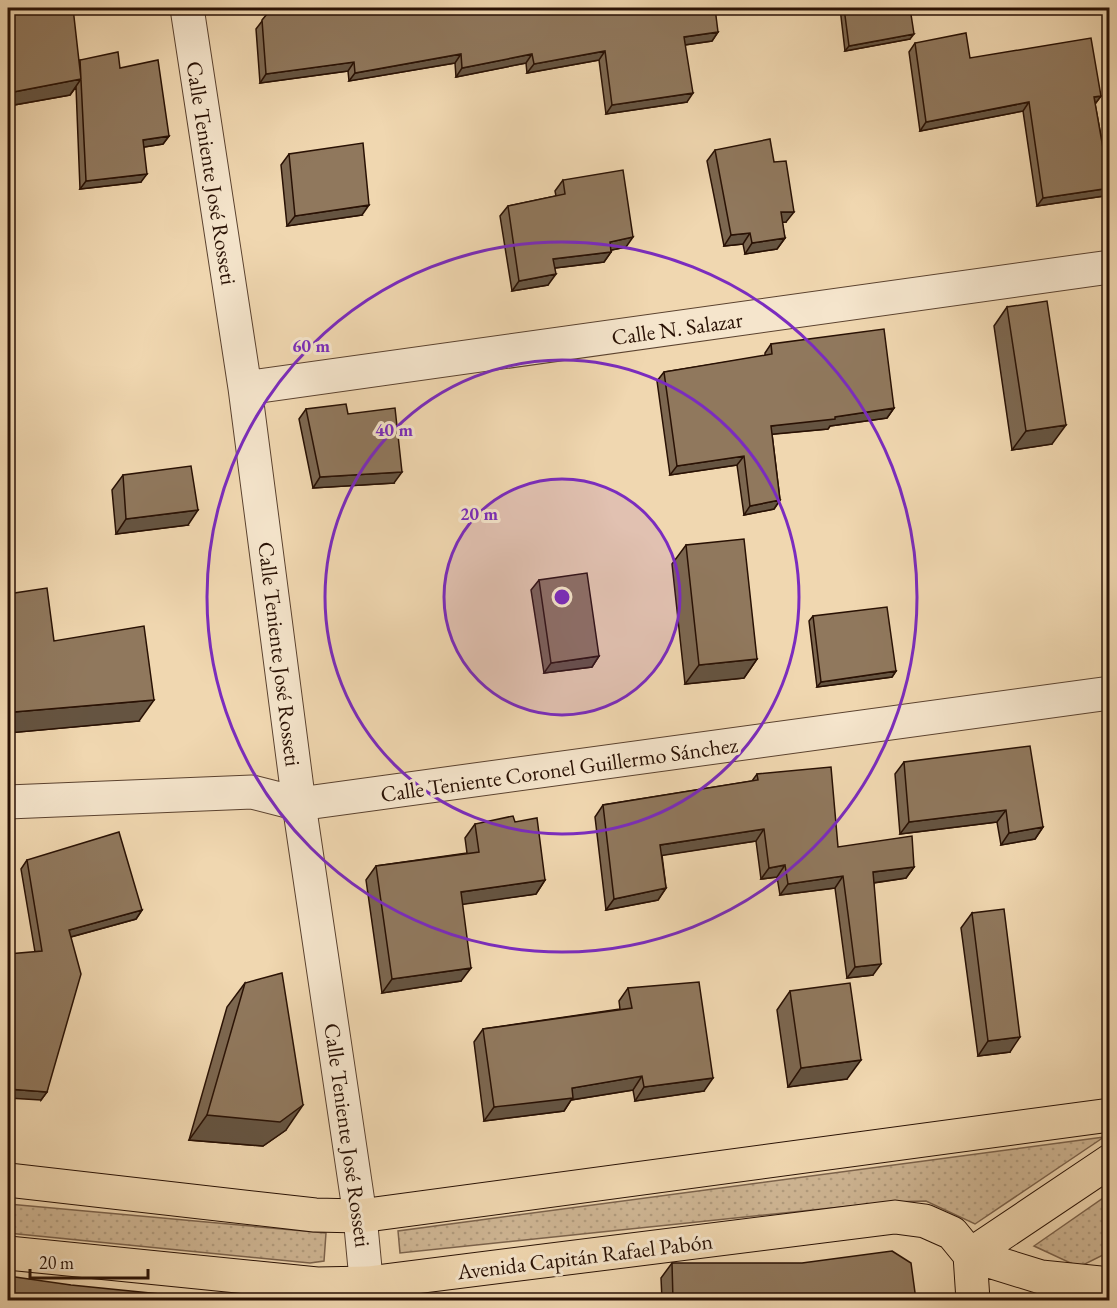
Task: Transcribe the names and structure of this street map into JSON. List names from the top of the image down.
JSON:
{
  "streets": {
    "main road": ["Avenida Capitán Rafael Pabón"],
    "street": ["Calle Teniente José Rosseti", "Calle N. Salazar", "Calle Teniente Coronel Guillermo Sánchez"]
  },
  "crossings": [
    ["Calle Teniente José Rosseti", "Calle N. Salazar"],
    ["Calle Teniente José Rosseti", "Calle Teniente Coronel Guillermo Sánchez"],
    ["Calle Teniente José Rosseti", "Avenida Capitán Rafael Pabón"]
  ],
  "scale_bar": "20 m",
  "rings": ["60 m", "40 m", "20 m"]
}
